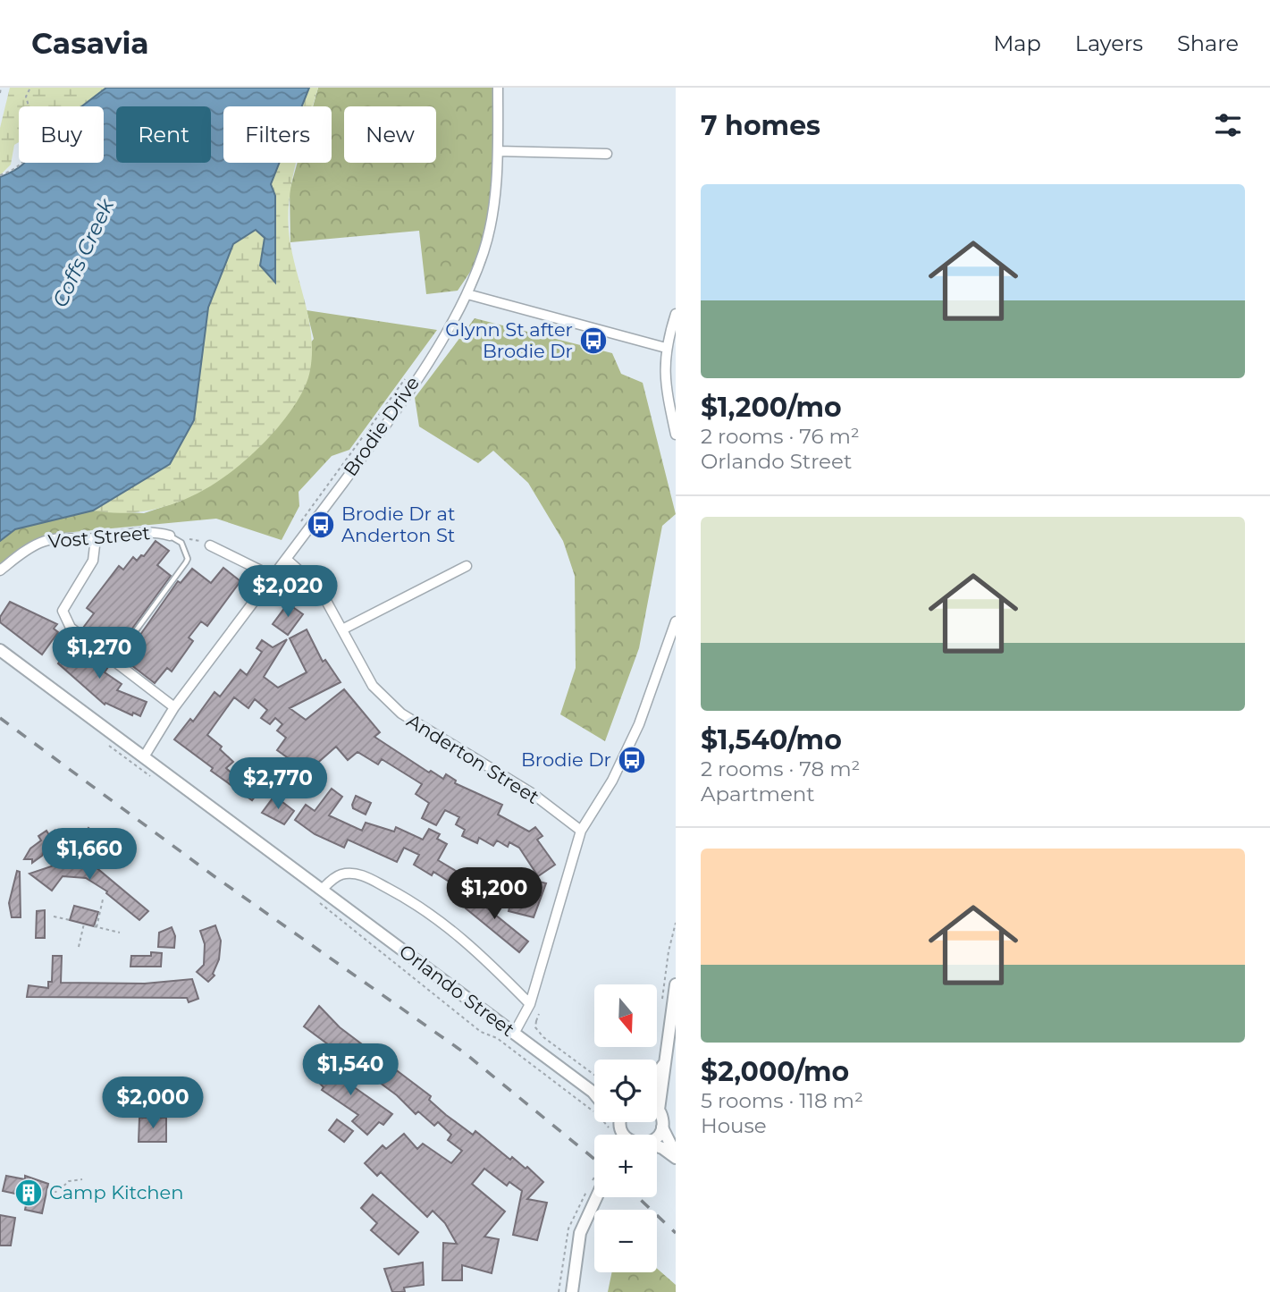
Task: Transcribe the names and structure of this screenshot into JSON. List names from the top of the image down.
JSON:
{
  "streets": {
    "street": [
      "Brodie Drive",
      "Vost Street",
      "Anderton Street",
      "Orlando Street"
    ]
  },
  "crossings": [
    ["Brodie Drive", "Anderton Street"],
    ["Brodie Drive", "Orlando Street"]
  ],
  "water": ["Coffs Creek"],
  "places": {
    "bus stop": ["Glynn St after Brodie Dr", "Brodie Dr at Anderton St", "Brodie Dr"],
    "building": ["Camp Kitchen"]
  },
  "north": "bottom",
  "page": {
    "header": "Casavia",
    "nav": ["Map", "Layers", "Share"],
    "heading": "7 homes",
    "chip": [
      "Buy",
      "Rent",
      "Filters",
      "New"
    ],
    "list": [
      {
        "name": "$1,200/mo",
        "note": "2 rooms · 76 m² · Orlando Street"
      },
      {
        "name": "$1,540/mo",
        "note": "2 rooms · 78 m² · Apartment"
      },
      {
        "name": "$2,000/mo",
        "note": "5 rooms · 118 m² · House"
      }
    ],
    "price": [
      "$2,020",
      "$1,270",
      "$2,770",
      "$1,660",
      "$1,200",
      "$1,540",
      "$2,000"
    ],
    "map_buttons": ["+", "−"]
  }
}
